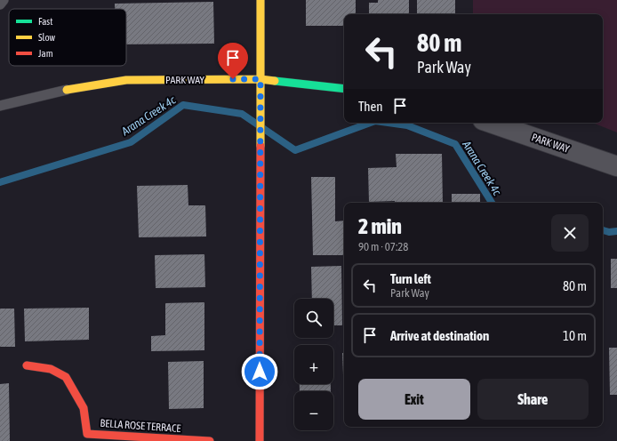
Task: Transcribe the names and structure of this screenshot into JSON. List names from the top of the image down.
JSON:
{
  "streets": {
    "street": ["PARK WAY", "BELLA ROSE TERRACE"]
  },
  "water": ["Arana Creek 4c"],
  "legend": ["Fast", "Slow", "Jam"],
  "page": {
    "turn": ["80 m", "Park Way"],
    "then": "Then",
    "heading": ["2 min", "90 m · 07:28"],
    "list": [
      {
        "name": "Turn left",
        "note": "Park Way",
        "value": "80 m"
      },
      {
        "name": "Arrive at destination",
        "value": "10 m"
      }
    ],
    "map_buttons": ["+", "−"],
    "buttons": ["Exit", "Share"]
  }
}
